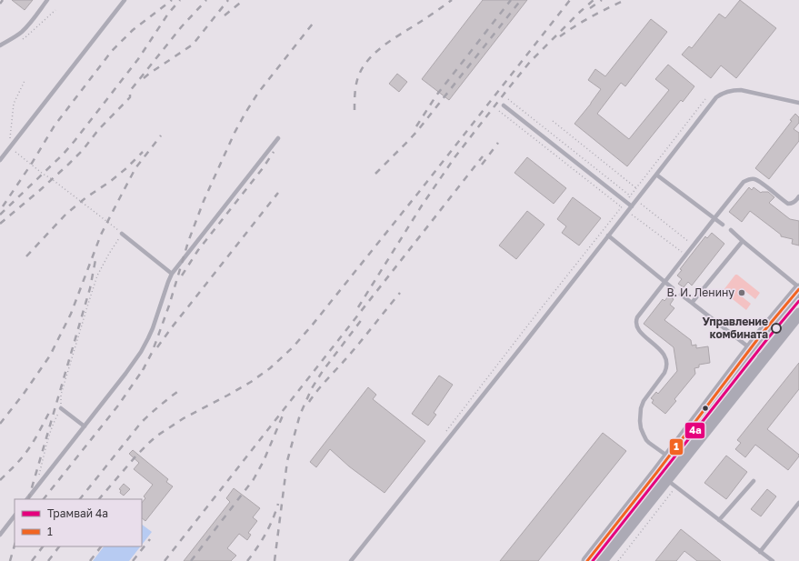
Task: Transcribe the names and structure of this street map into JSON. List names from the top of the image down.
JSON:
{
  "places": ["В. И. Ленину", "Управление комбината"],
  "lines": ["transit line 1", "tram line 4а"],
  "legend": ["Трамвай 4а", "1"]
}
